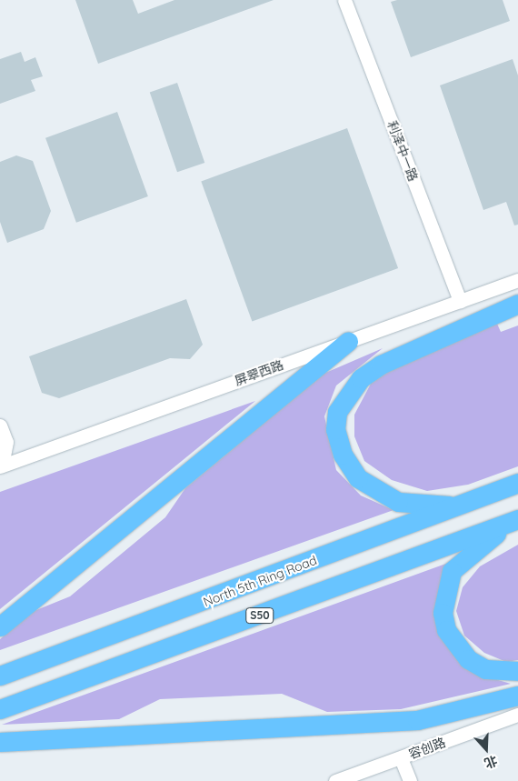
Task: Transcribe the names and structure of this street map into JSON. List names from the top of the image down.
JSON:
{
  "streets": {
    "highway": ["North 5th Ring Road", "S50"],
    "street": ["利泽中一路", "屏翠西路", "容创路"]
  },
  "crossings": [
    ["利泽中一路", "屏翠西路"]
  ],
  "north": "bottom"
}
